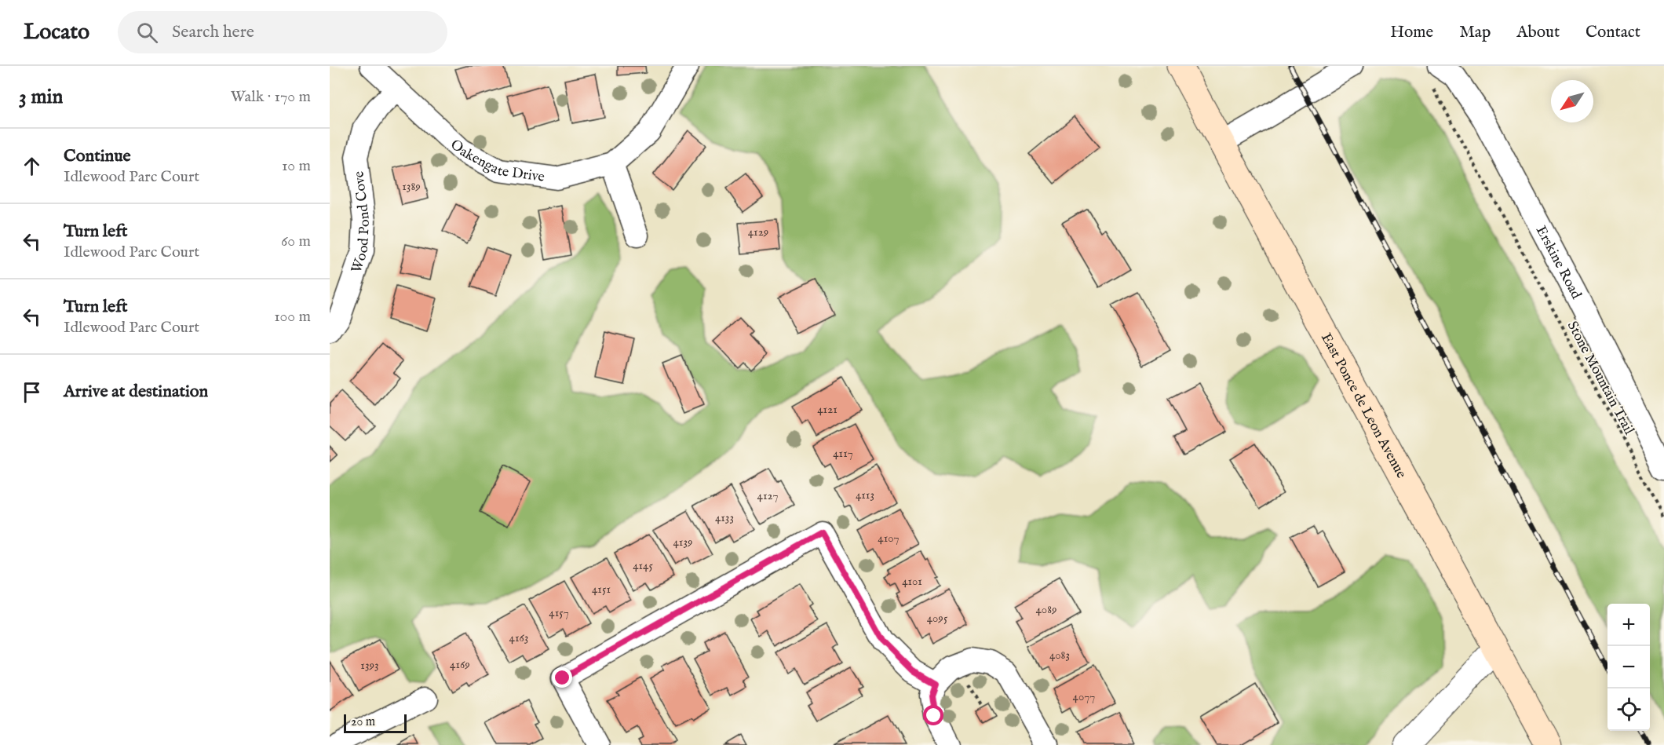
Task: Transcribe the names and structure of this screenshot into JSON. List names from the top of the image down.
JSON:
{
  "streets": {
    "main road": ["East Ponce de Leon Avenue"],
    "street": ["Oakengate Drive", "Wood Pond Cove", "Erskine Road"],
    "path": ["Stone Mountain Trail"]
  },
  "crossings": [
    ["Oakengate Drive", "Wood Pond Cove"]
  ],
  "house_numbers": [
    "1389",
    "4129",
    "4121",
    "4117",
    "4113",
    "4127",
    "4133",
    "4107",
    "4139",
    "4145",
    "4101",
    "4151",
    "4089",
    "4157",
    "4095",
    "4163",
    "4083",
    "4169",
    "1393",
    "4077"
  ],
  "scale_bar": "20 m",
  "north": "bottom left",
  "page": {
    "header": "Locato",
    "search": "Search here",
    "nav": [
      "Home",
      "Map",
      "About",
      "Contact"
    ],
    "heading": ["3 min", "Walk · 170 m"],
    "list": [
      ["Continue", "Idlewood Parc Court", "10 m"],
      ["Turn left", "Idlewood Parc Court", "60 m"],
      ["Turn left", "Idlewood Parc Court", "100 m"],
      "Arrive at destination"
    ],
    "map_buttons": ["+", "−"],
    "scale": "20 m"
  }
}
